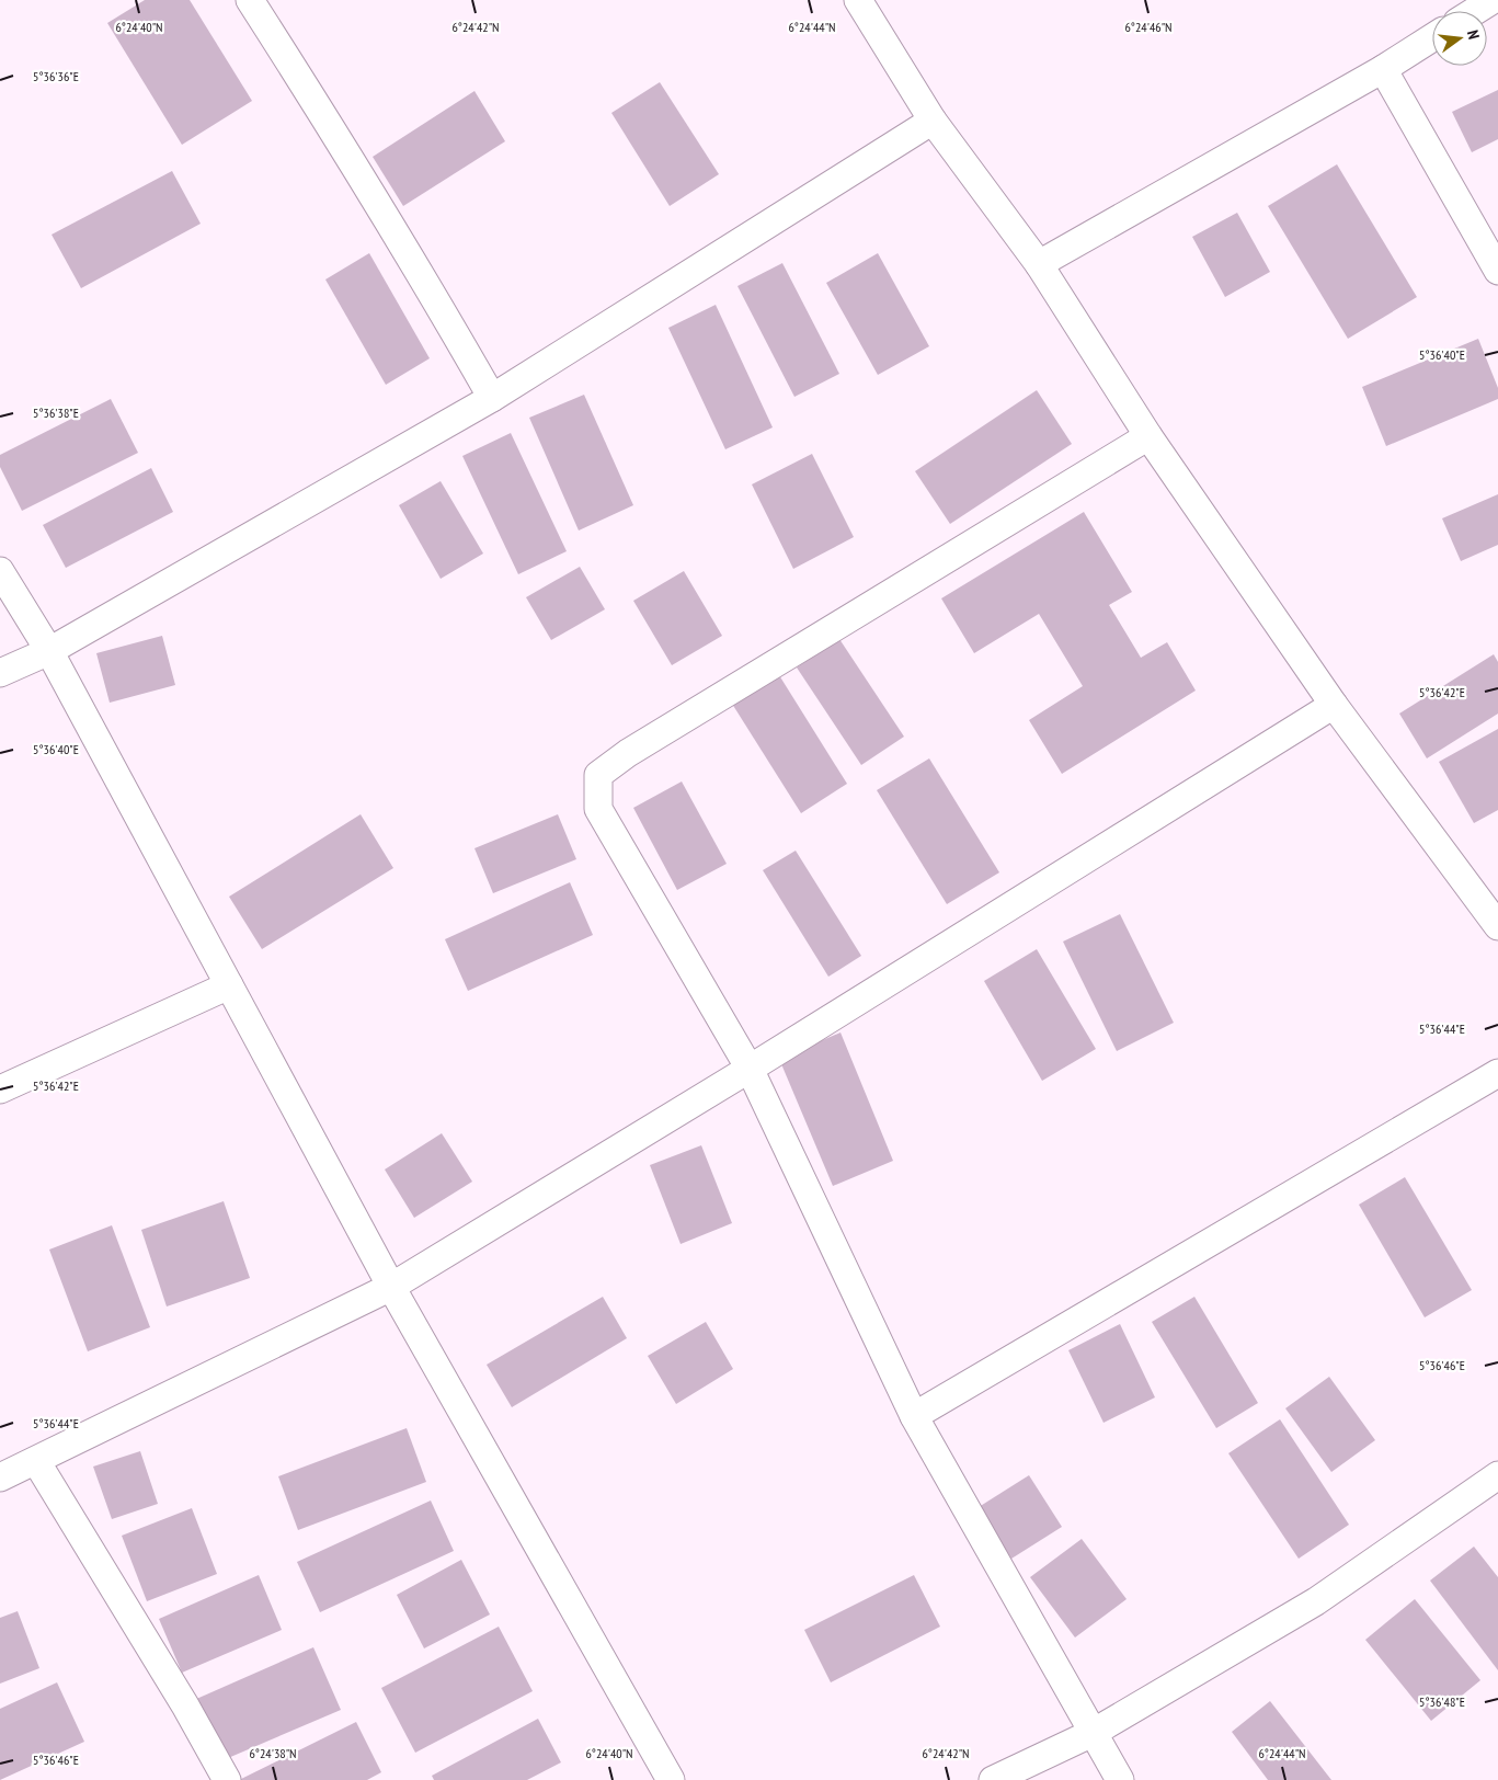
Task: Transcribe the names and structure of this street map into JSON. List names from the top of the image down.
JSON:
{
  "north": "right",
  "coordinates": [
    "6°24'40\"N",
    "6°24'42\"N",
    "6°24'44\"N",
    "6°24'46\"N",
    "5°36'36\"E",
    "5°36'40\"E",
    "5°36'38\"E",
    "5°36'42\"E",
    "5°36'44\"E",
    "5°36'46\"E",
    "5°36'48\"E",
    "6°24'38\"N"
  ]
}
